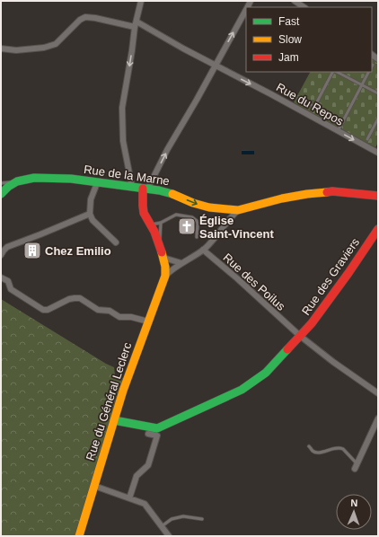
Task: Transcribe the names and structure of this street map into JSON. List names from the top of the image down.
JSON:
{
  "streets": {
    "street": [
      "Rue du Repos",
      "Rue de la Marne",
      "Rue des Graviers",
      "Rue des Poilus",
      "Rue du Général Leclerc"
    ]
  },
  "crossings": [
    ["Rue des Graviers", "Rue des Poilus"],
    ["Rue des Graviers", "Rue du Général Leclerc"]
  ],
  "one_way": ["Rue du Repos"],
  "places": {
    "church": ["Église Saint-Vincent"],
    "building": ["Chez Emilio"]
  },
  "legend": ["Fast", "Slow", "Jam"],
  "north": "top"
}
